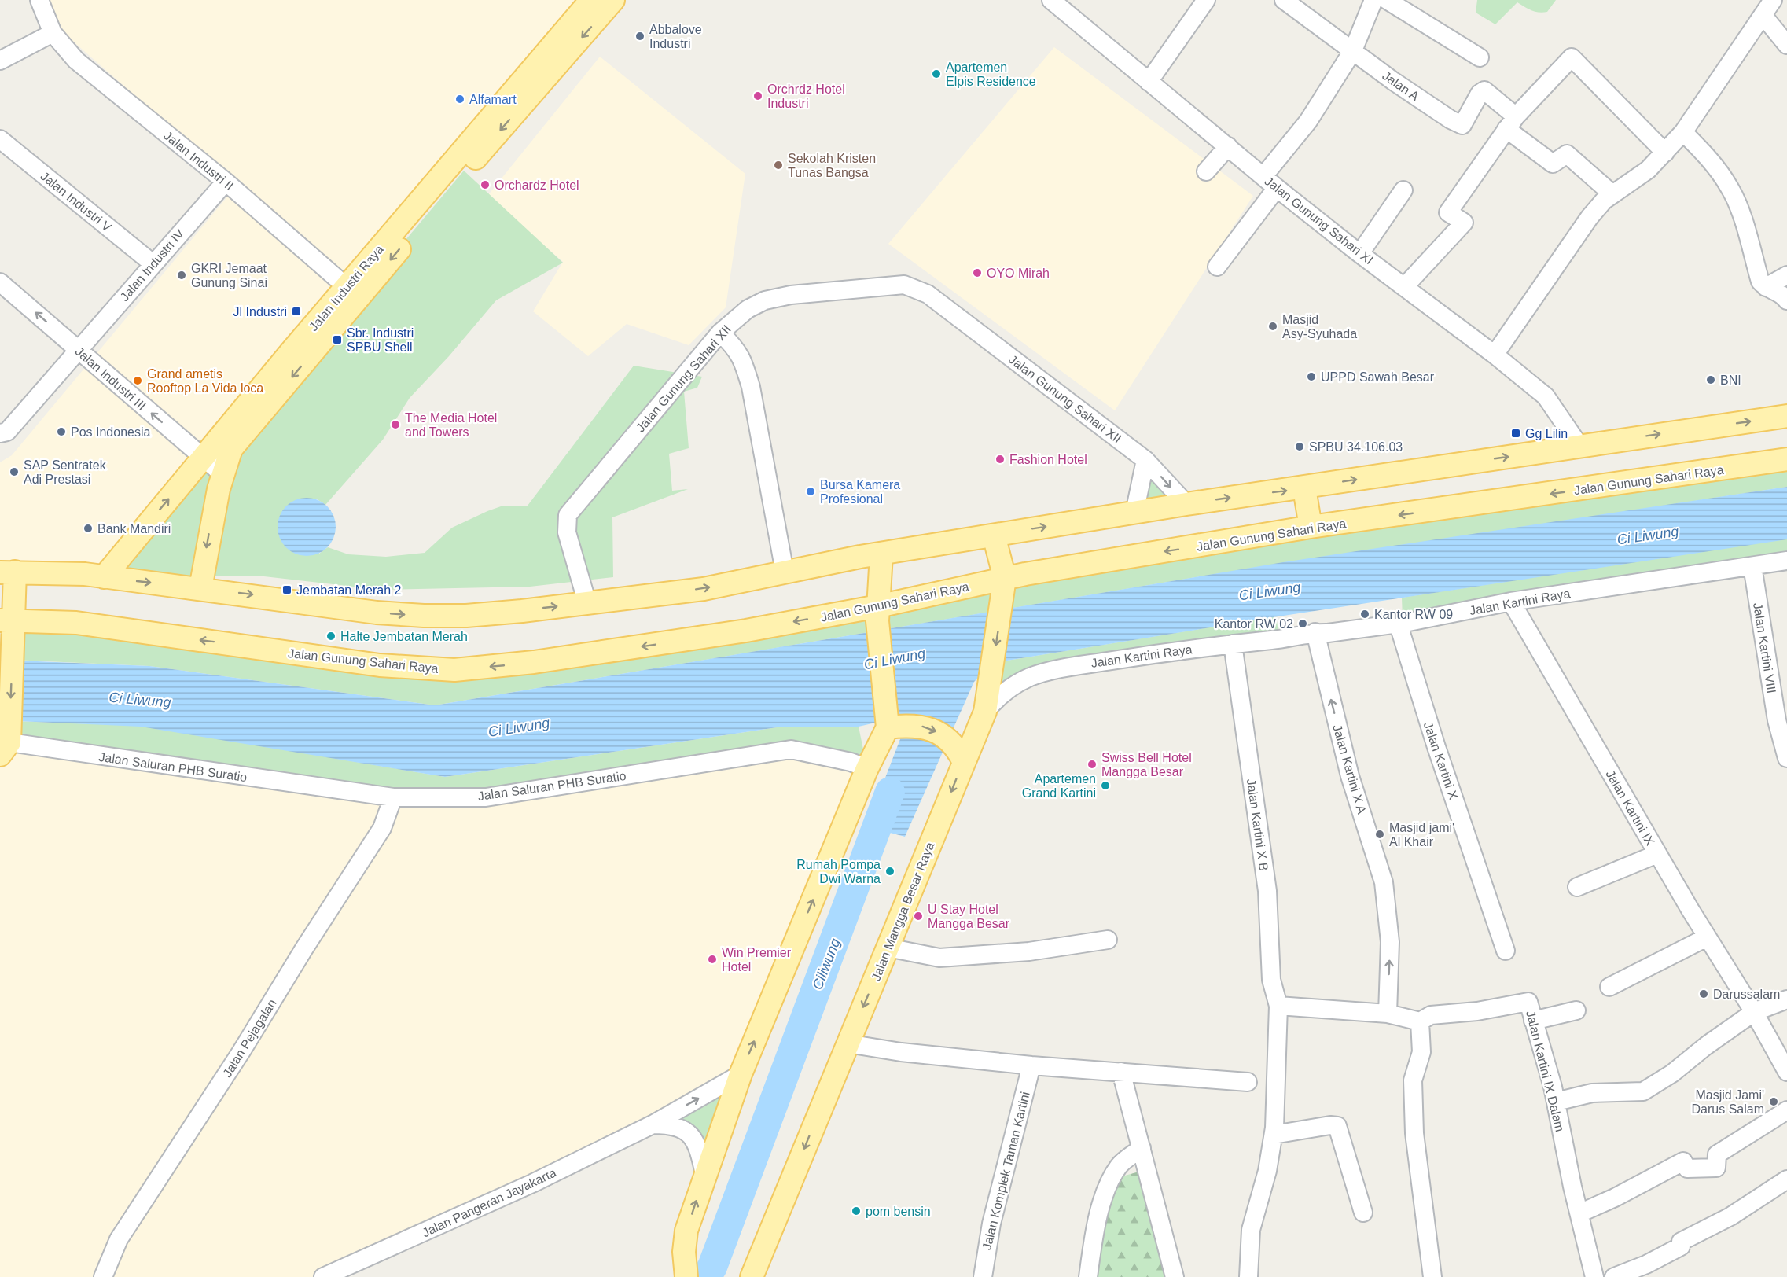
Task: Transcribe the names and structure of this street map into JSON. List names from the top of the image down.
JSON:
{
  "streets": {
    "main road": ["Jalan Industri Raya", "Jalan Gunung Sahari Raya", "Jalan Mangga Besar Raya"],
    "street": [
      "Jalan A",
      "Jalan Industri II",
      "Jalan Industri V",
      "Jalan Gunung Sahari XI",
      "Jalan Industri IV",
      "Jalan Industri III",
      "Jalan Gunung Sahari XII",
      "Jalan Kartini Raya",
      "Jalan Kartini VIII",
      "Jalan Kartini X",
      "Jalan Saluran PHB Suratio",
      "Jalan Kartini X A",
      "Jalan Kartini IX",
      "Jalan Kartini X B",
      "Jalan Pejagalan",
      "Jalan Kartini IX Dalam",
      "Jalan Komplek Taman Kartini",
      "Jalan Pangeran Jayakarta"
    ]
  },
  "crossings": [
    ["Jalan Industri II", "Jalan Industri IV"],
    ["Jalan Industri II", "Jalan Industri Raya"],
    ["Jalan Industri V", "Jalan Industri IV"],
    ["Jalan Industri IV", "Jalan Industri III"],
    ["Jalan Industri Raya", "Jalan Industri III"],
    ["Jalan Gunung Sahari Raya", "Jalan Mangga Besar Raya"],
    ["Jalan Kartini Raya", "Jalan Kartini VIII"],
    ["Jalan Kartini Raya", "Jalan Kartini X"],
    ["Jalan Kartini Raya", "Jalan Kartini X A"],
    ["Jalan Kartini Raya", "Jalan Kartini IX"],
    ["Jalan Kartini Raya", "Jalan Kartini X B"],
    ["Jalan Kartini Raya", "Jalan Mangga Besar Raya"],
    ["Jalan Saluran PHB Suratio", "Jalan Pejagalan"]
  ],
  "one_way": ["Jalan Industri III", "Jalan Kartini X A"],
  "water": ["Ci Liwung", "Ciliwung"],
  "places": {
    "other": [
      "Abbalove Industri",
      "Apartemen Elpis Residence",
      "Orchrdz Hotel Industri",
      "Alfamart",
      "Sekolah Kristen Tunas Bangsa",
      "Orchardz Hotel",
      "OYO Mirah",
      "GKRI Jemaat Gunung Sinai",
      "Masjid Asy-Syuhada",
      "UPPD Sawah Besar",
      "BNI",
      "Grand ametis Rooftop La Vida loca",
      "The Media Hotel and Towers",
      "Pos Indonesia",
      "SPBU 34.106.03",
      "Fashion Hotel",
      "SAP Sentratek Adi Prestasi",
      "Bursa Kamera Profesional",
      "Bank Mandiri",
      "Kantor RW 09",
      "Kantor RW 02",
      "Halte Jembatan Merah",
      "Swiss Bell Hotel Mangga Besar",
      "Apartemen Grand Kartini",
      "Masjid jami' Al Khair",
      "Rumah Pompa Dwi Warna",
      "U Stay Hotel Mangga Besar",
      "Win Premier Hotel",
      "Darussalam",
      "Masjid Jami' Darus Salam",
      "pom bensin"
    ],
    "transit": [
      "Jl Industri",
      "Sbr. Industri SPBU Shell",
      "Gg Lilin",
      "Jembatan Merah 2"
    ]
  }
}
